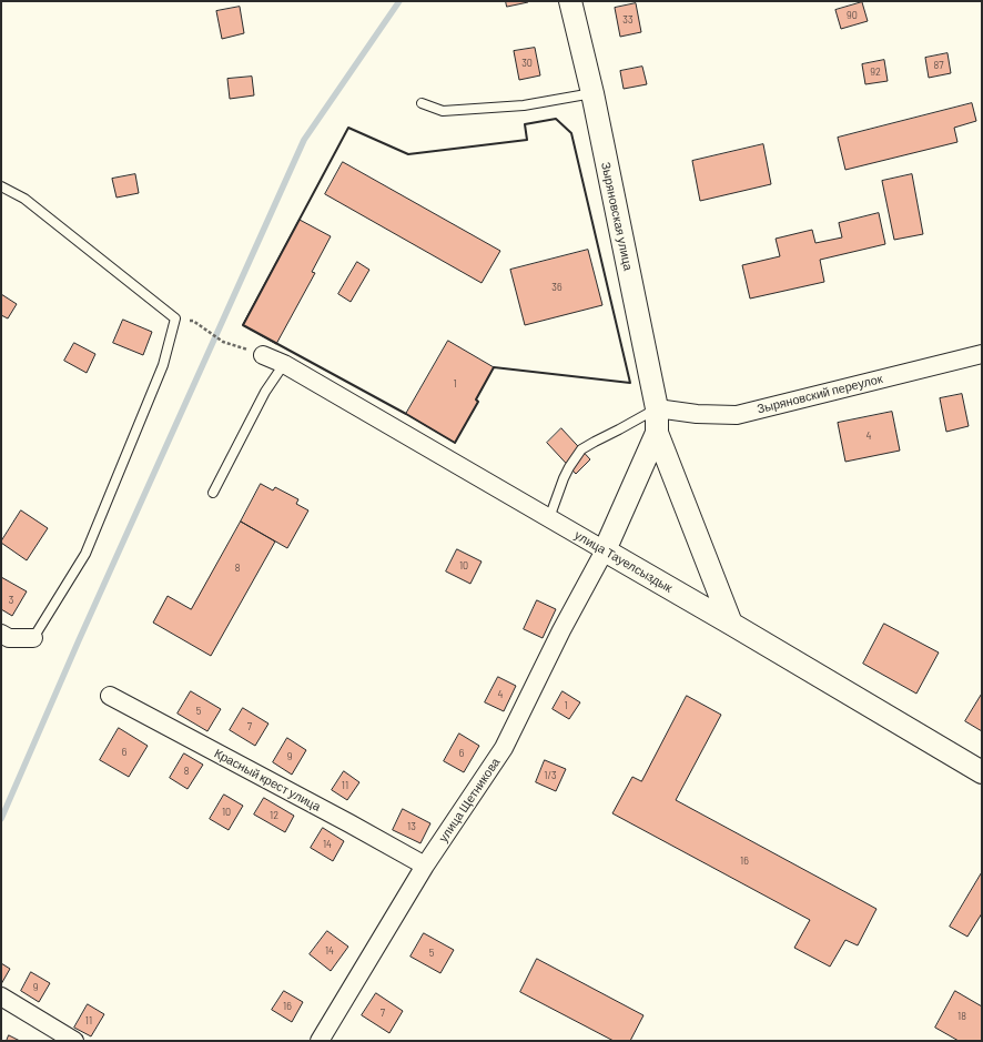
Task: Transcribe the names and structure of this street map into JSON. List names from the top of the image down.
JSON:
{
  "streets": {
    "street": [
      "Зыряновская улица",
      "Зыряновский переулок",
      "улица Тауелсыздык",
      "Красный крест улица",
      "улица Щетникова"
    ]
  },
  "crossings": [
    ["Зыряновская улица", "Зыряновский переулок"],
    ["улица Тауелсыздык", "улица Щетникова"],
    ["Красный крест улица", "улица Щетникова"]
  ],
  "house_numbers": [
    "90",
    "33",
    "30",
    "87",
    "92",
    "36",
    "1",
    "4",
    "10",
    "8",
    "3",
    "4",
    "1",
    "5",
    "7",
    "6",
    "6",
    "9",
    "8",
    "1/3",
    "11",
    "10",
    "12",
    "13",
    "14",
    "16",
    "14",
    "5",
    "9",
    "16",
    "7",
    "18",
    "11"
  ]
}
